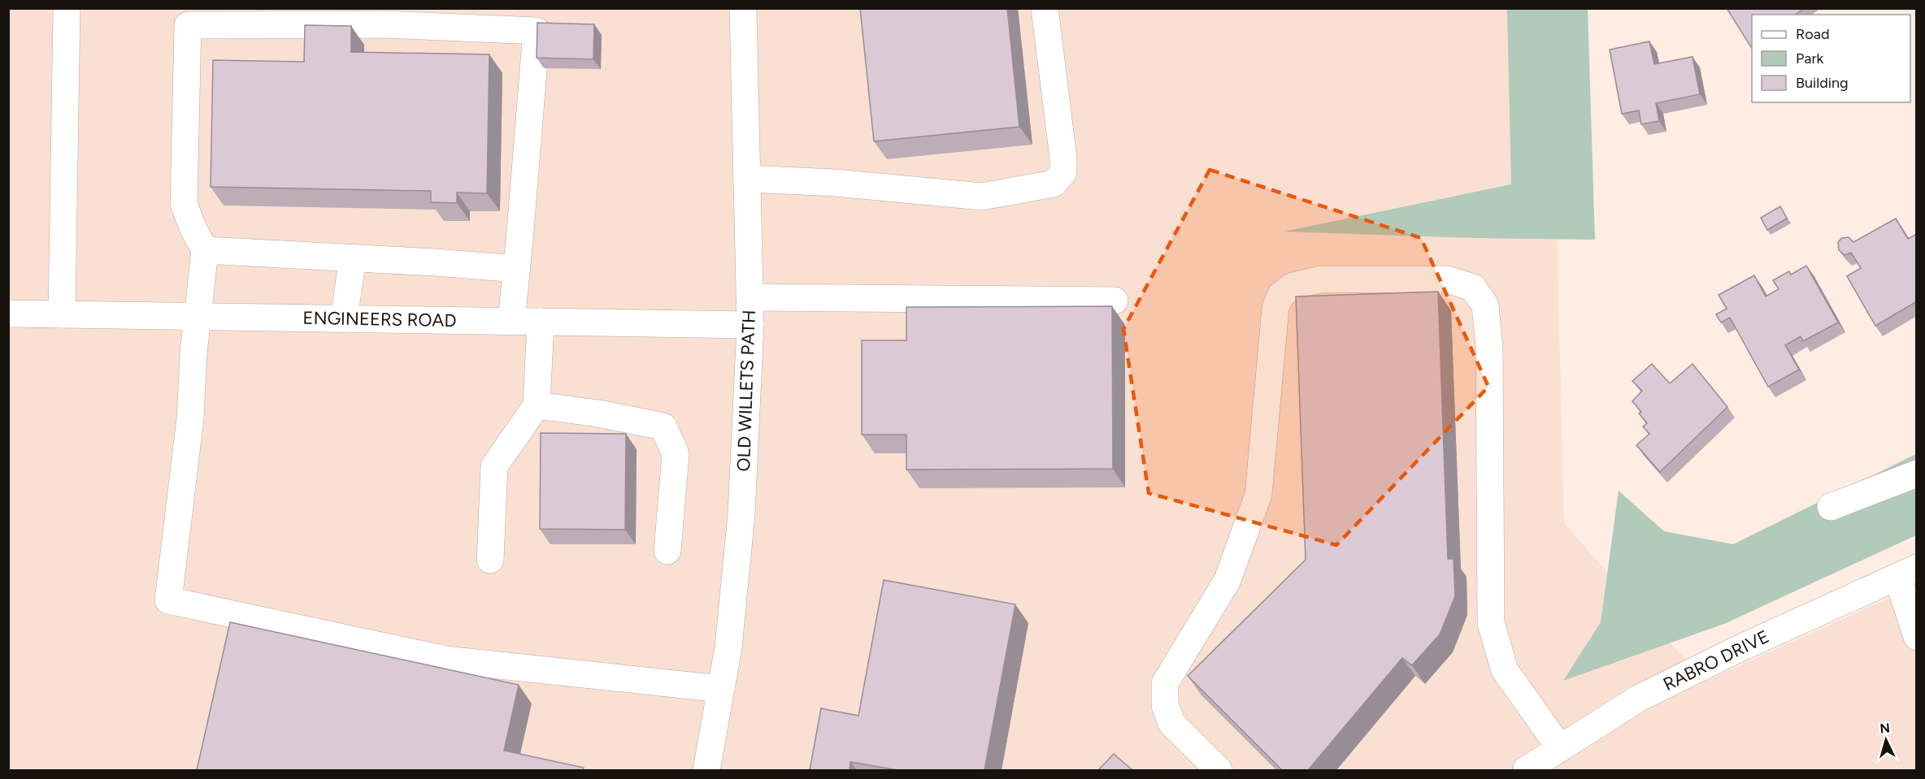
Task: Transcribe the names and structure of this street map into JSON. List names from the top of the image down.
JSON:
{
  "streets": {
    "main road": ["ENGINEERS ROAD", "OLD WILLETS PATH", "RABRO DRIVE"]
  },
  "crossings": [
    ["ENGINEERS ROAD", "OLD WILLETS PATH"]
  ],
  "legend": ["Road", "Park", "Building"],
  "north": "top"
}
